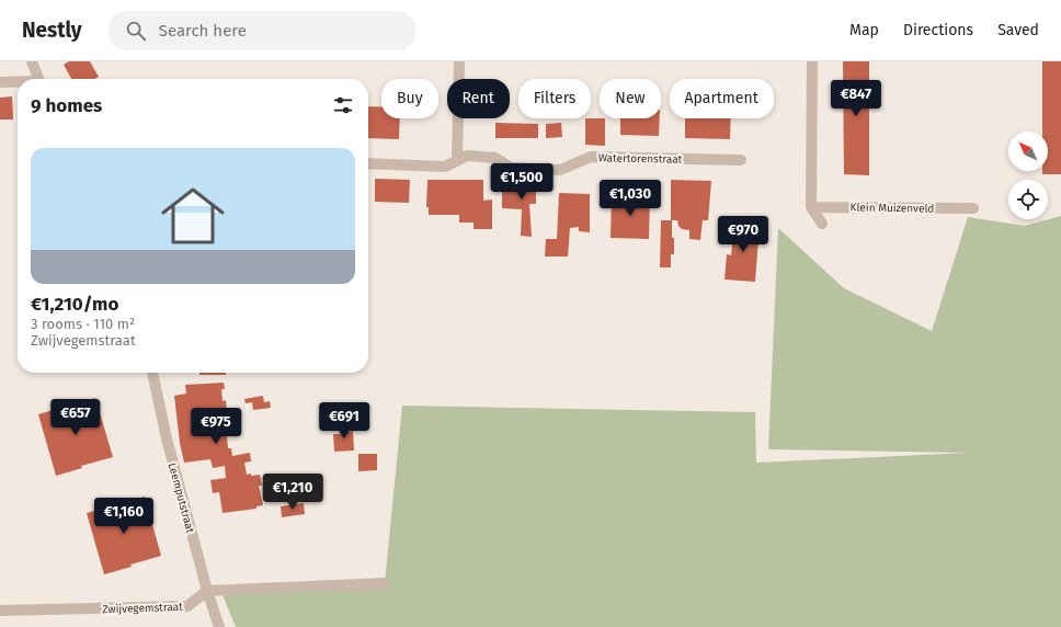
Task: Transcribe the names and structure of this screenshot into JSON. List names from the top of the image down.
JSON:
{
  "streets": {
    "street": [
      "Watertorenstraat",
      "Klein Muizenveld",
      "Leemputstraat",
      "Zwijvegemstraat"
    ]
  },
  "crossings": [
    ["Leemputstraat", "Zwijvegemstraat"]
  ],
  "north": "top left",
  "page": {
    "header": "Nestly",
    "search": "Search here",
    "nav": ["Map", "Directions", "Saved"],
    "chip": [
      "Buy",
      "Rent",
      "Filters",
      "New",
      "Apartment"
    ],
    "heading": "9 homes",
    "price": [
      "€847",
      "€1,500",
      "€1,030",
      "€970",
      "€657",
      "€691",
      "€975",
      "€1,210",
      "€1,160"
    ],
    "list": [
      {
        "name": "€1,210/mo",
        "note": "3 rooms · 110 m² · Zwijvegemstraat"
      }
    ]
  }
}
